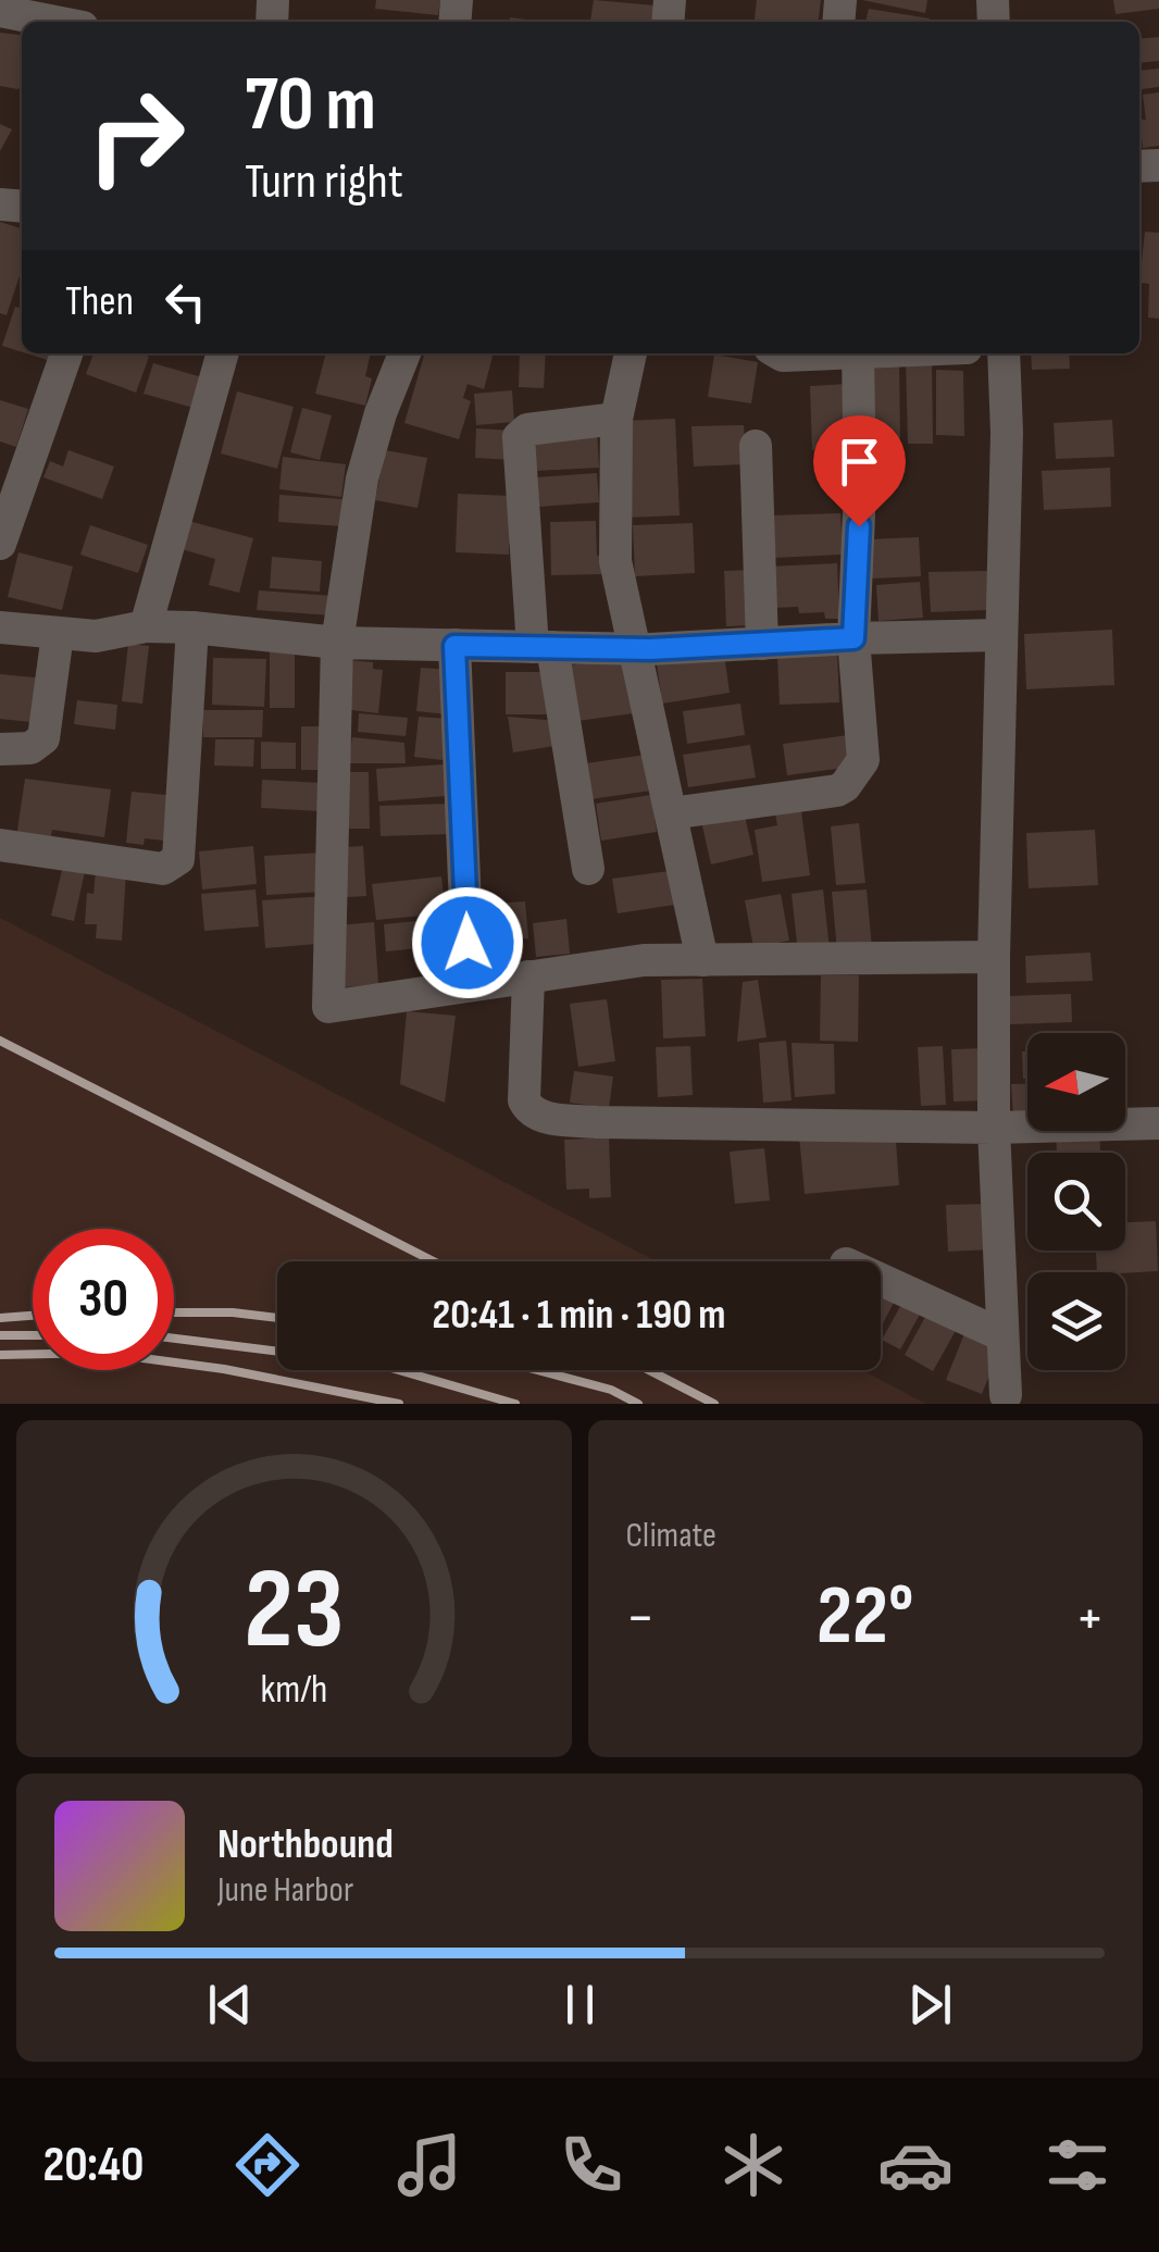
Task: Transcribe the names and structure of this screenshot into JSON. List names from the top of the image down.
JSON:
{
  "north": "left",
  "page": {
    "turn": ["70 m", "Turn right"],
    "then": "Then",
    "limit": "30",
    "trip": "20:41 · 1 min · 190 m",
    "tile": "Climate",
    "heat": ["−", "22°", "+"],
    "song": ["Northbound", "June Harbor"],
    "tabs": "20:40",
    "gauge": ["23", "km/h"]
  }
}
